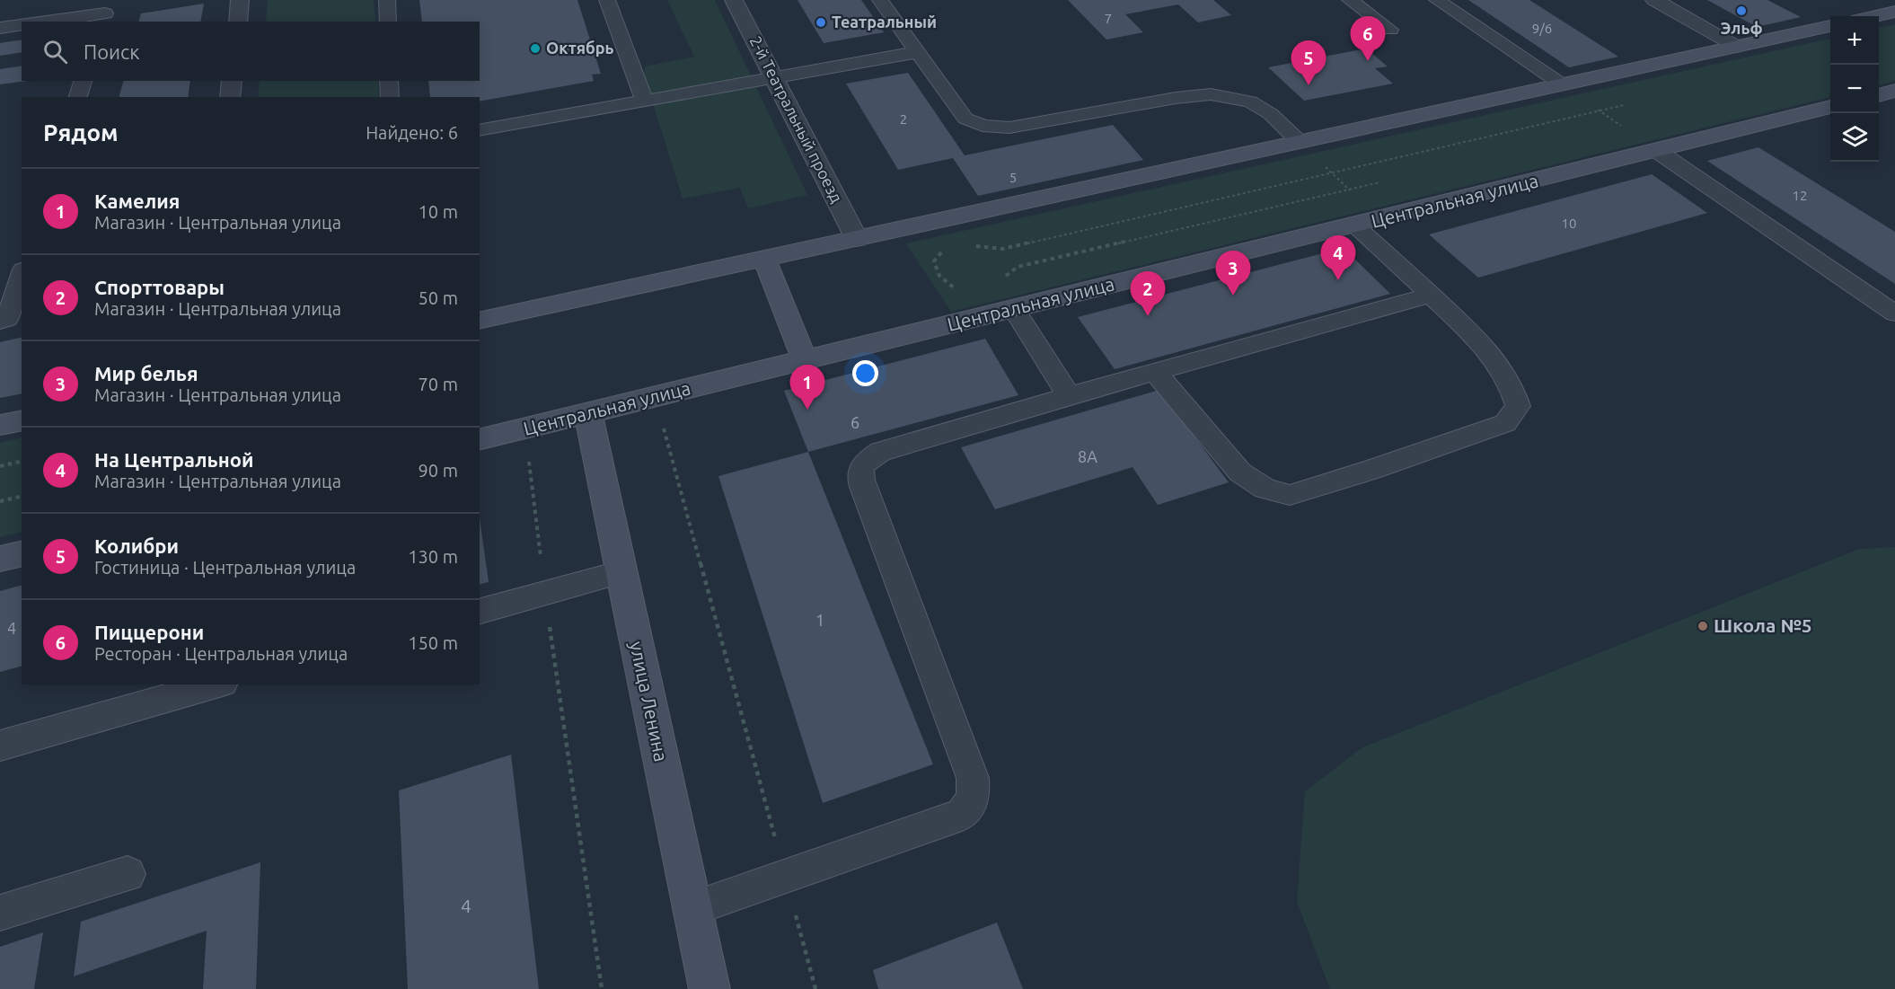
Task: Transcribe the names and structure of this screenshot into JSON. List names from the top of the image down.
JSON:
{
  "streets": {
    "street": ["2-й Театральный проезд", "Центральная улица", "улица Ленина"]
  },
  "crossings": [
    ["Центральная улица", "улица Ленина"]
  ],
  "places": [
    "Эльф",
    "Театральный",
    "Октябрь",
    "Школа №5"
  ],
  "house_numbers": [
    "7",
    "9/6",
    "2",
    "5",
    "12",
    "10",
    "6",
    "8А",
    "1",
    "4",
    "4"
  ],
  "page": {
    "map_buttons": ["+", "−"],
    "pins": [
      "6",
      "5",
      "4",
      "3",
      "2",
      "1"
    ],
    "search": "Поиск",
    "heading": ["Рядом", "Найдено: 6"],
    "list": [
      {
        "mark": "1",
        "name": "Камелия",
        "note": "Магазин · Центральная улица",
        "value": "10 m"
      },
      {
        "mark": "2",
        "name": "Спорттовары",
        "note": "Магазин · Центральная улица",
        "value": "50 m"
      },
      {
        "mark": "3",
        "name": "Мир белья",
        "note": "Магазин · Центральная улица",
        "value": "70 m"
      },
      {
        "mark": "4",
        "name": "На Центральной",
        "note": "Магазин · Центральная улица",
        "value": "90 m"
      },
      {
        "mark": "5",
        "name": "Колибри",
        "note": "Гостиница · Центральная улица",
        "value": "130 m"
      },
      {
        "mark": "6",
        "name": "Пиццерони",
        "note": "Ресторан · Центральная улица",
        "value": "150 m"
      }
    ]
  }
}
